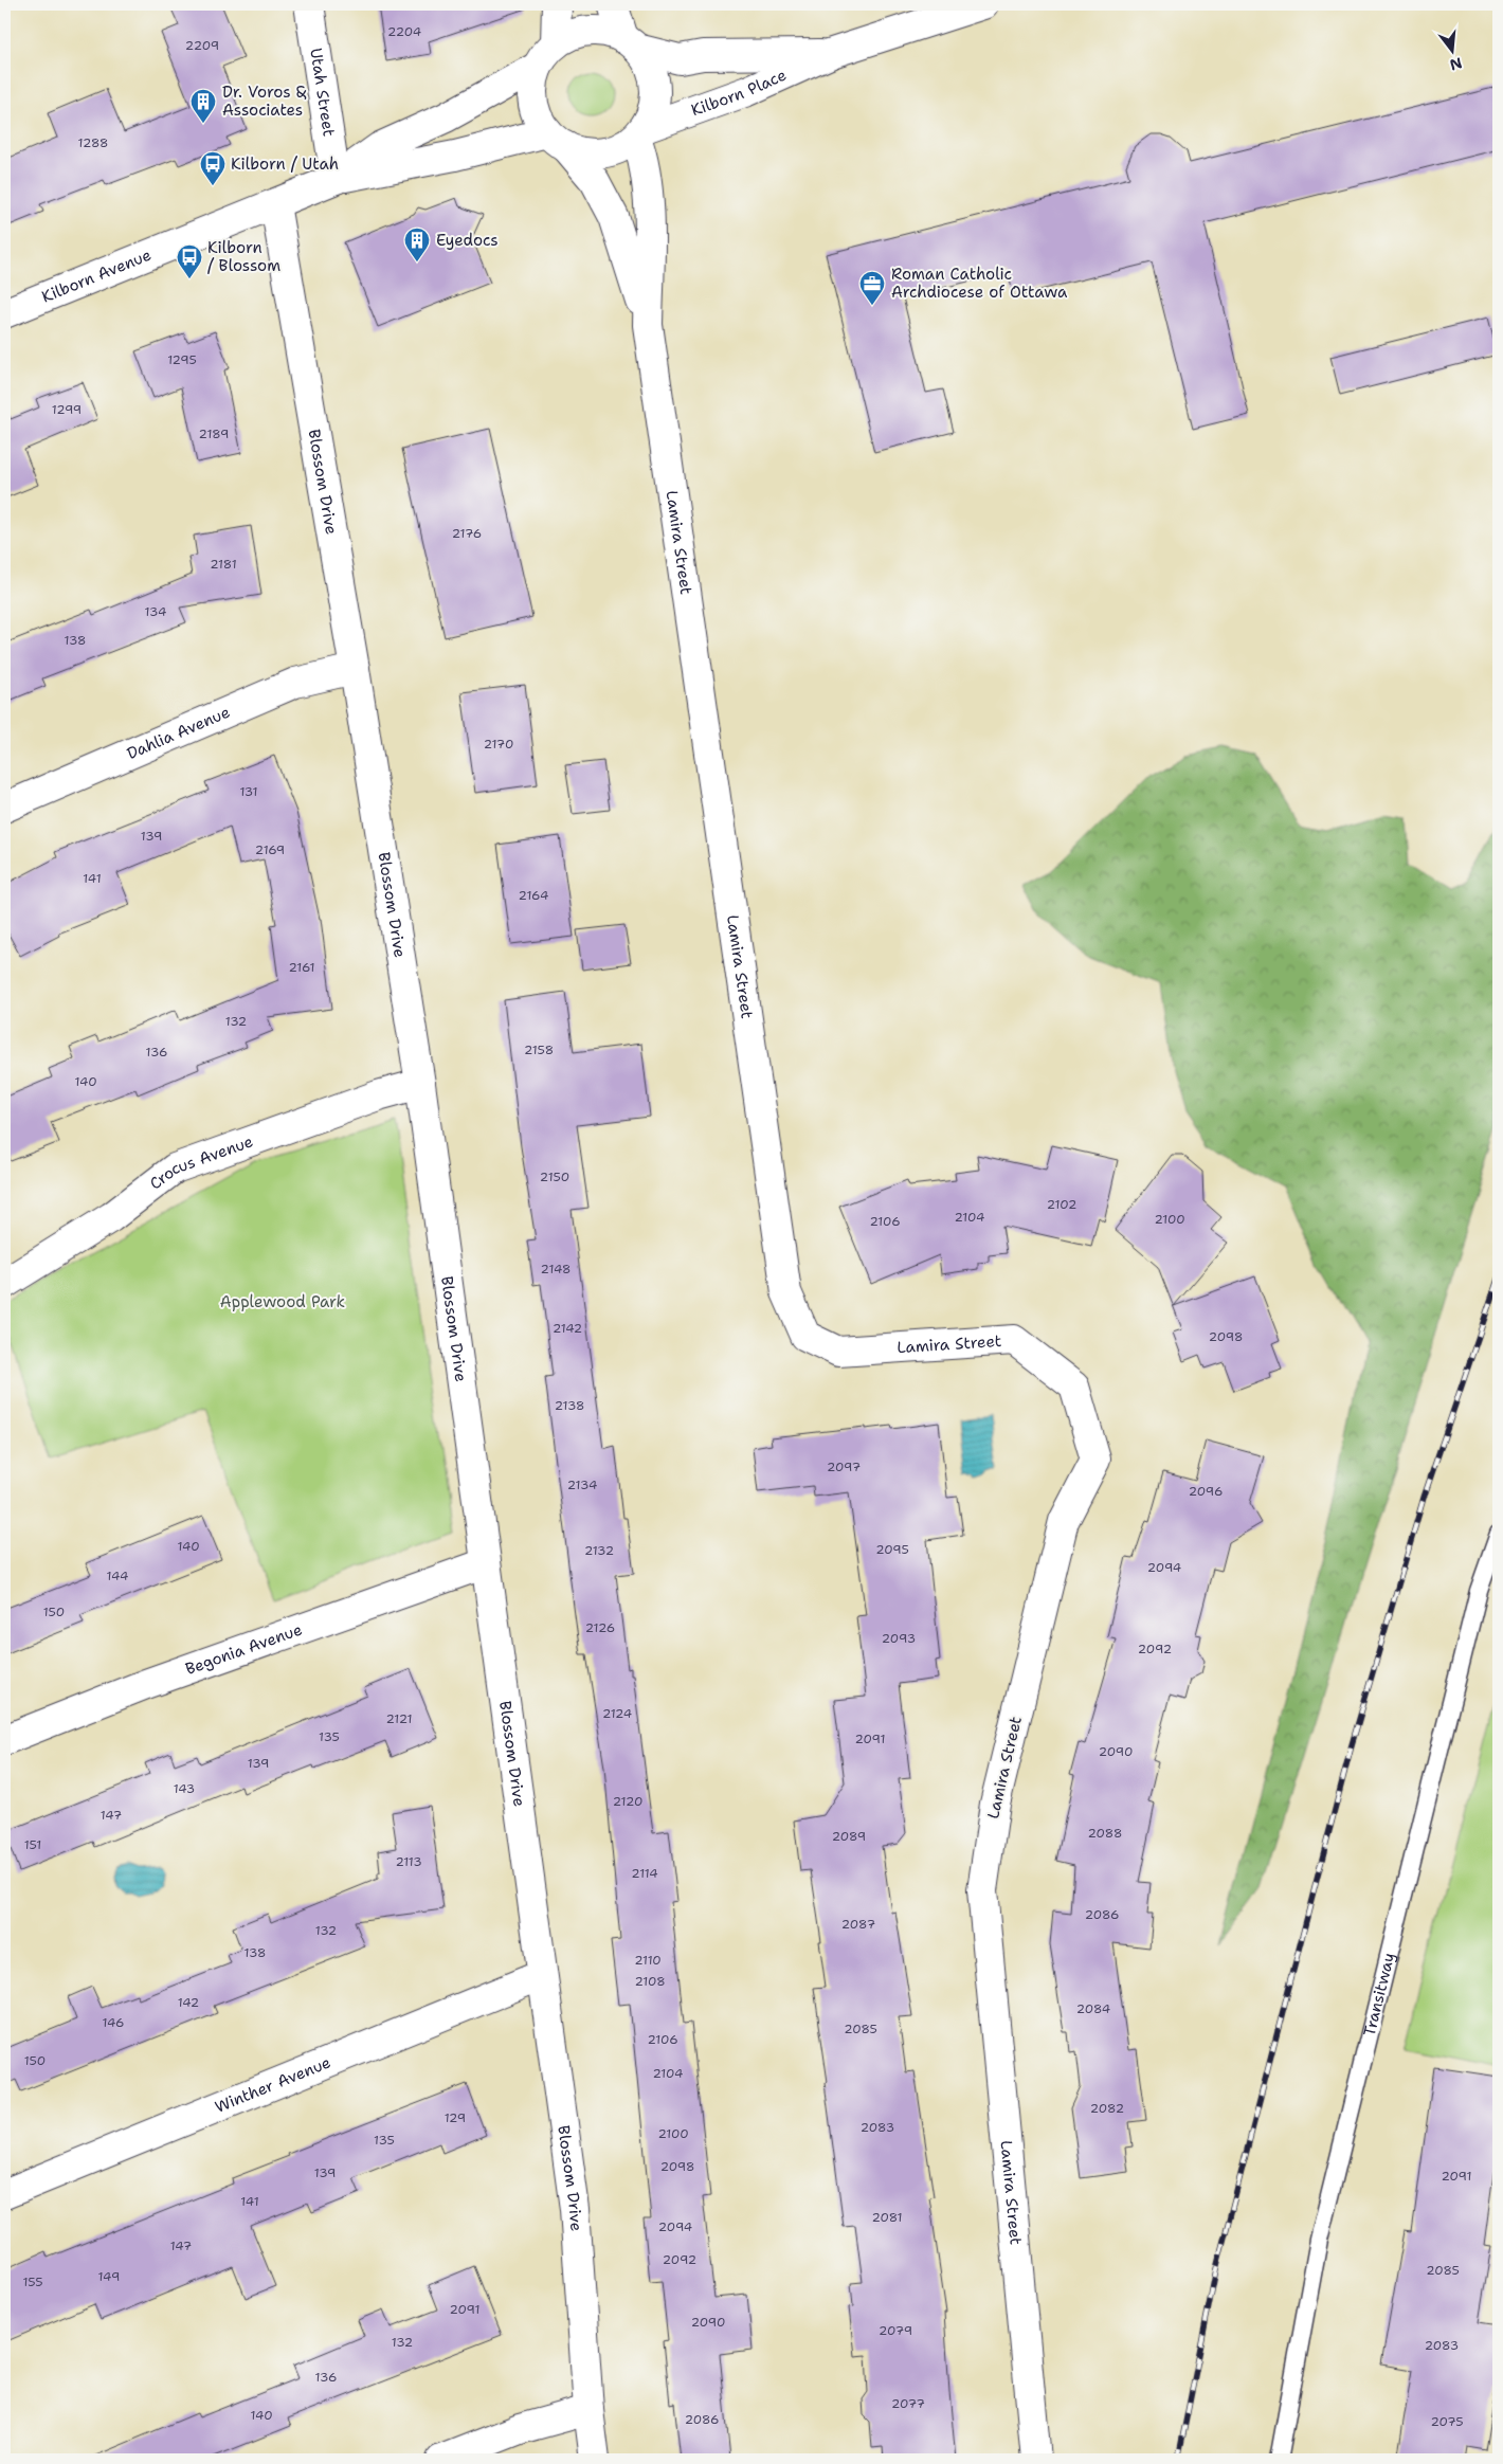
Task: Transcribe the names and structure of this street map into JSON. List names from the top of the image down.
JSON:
{
  "streets": {
    "street": [
      "Utah Street",
      "Kilborn Place",
      "Kilborn Avenue",
      "Blossom Drive",
      "Lamira Street",
      "Dahlia Avenue",
      "Crocus Avenue",
      "Begonia Avenue",
      "Winther Avenue"
    ],
    "lane": ["Transitway"]
  },
  "crossings": [
    ["Utah Street", "Kilborn Avenue"],
    ["Kilborn Place", "Kilborn Avenue"],
    ["Kilborn Place", "Lamira Street"],
    ["Kilborn Avenue", "Blossom Drive"],
    ["Kilborn Avenue", "Lamira Street"],
    ["Blossom Drive", "Dahlia Avenue"],
    ["Blossom Drive", "Crocus Avenue"],
    ["Blossom Drive", "Begonia Avenue"],
    ["Blossom Drive", "Winther Avenue"]
  ],
  "parks": ["Applewood Park"],
  "places": {
    "building": ["Dr. Voros & Associates", "Eyedocs"],
    "bus stop": ["Kilborn / Utah", "Kilborn / Blossom"],
    "office": ["Roman Catholic Archdiocese of Ottawa"]
  },
  "house_numbers": [
    "2204",
    "2209",
    "1288",
    "1295",
    "1299",
    "2189",
    "2176",
    "2181",
    "134",
    "138",
    "2170",
    "131",
    "139",
    "2169",
    "141",
    "2164",
    "2161",
    "132",
    "2158",
    "136",
    "140",
    "2150",
    "2102",
    "2104",
    "2100",
    "2106",
    "2148",
    "2142",
    "2098",
    "2138",
    "2097",
    "2134",
    "2096",
    "140",
    "2095",
    "2132",
    "2094",
    "144",
    "150",
    "2126",
    "2093",
    "2092",
    "2124",
    "2121",
    "135",
    "2091",
    "2090",
    "139",
    "143",
    "2120",
    "147",
    "2088",
    "2089",
    "151",
    "2113",
    "2114",
    "2086",
    "2087",
    "132",
    "138",
    "2110",
    "2108",
    "142",
    "2084",
    "146",
    "2085",
    "2106",
    "150",
    "2104",
    "2082",
    "129",
    "2083",
    "2100",
    "135",
    "2098",
    "139",
    "2091",
    "141",
    "2081",
    "2094",
    "147",
    "2092",
    "2085",
    "149",
    "155",
    "2091",
    "2090",
    "2079",
    "132",
    "2083",
    "136",
    "2077",
    "140",
    "2086",
    "2075"
  ],
  "north": "bottom"
}
